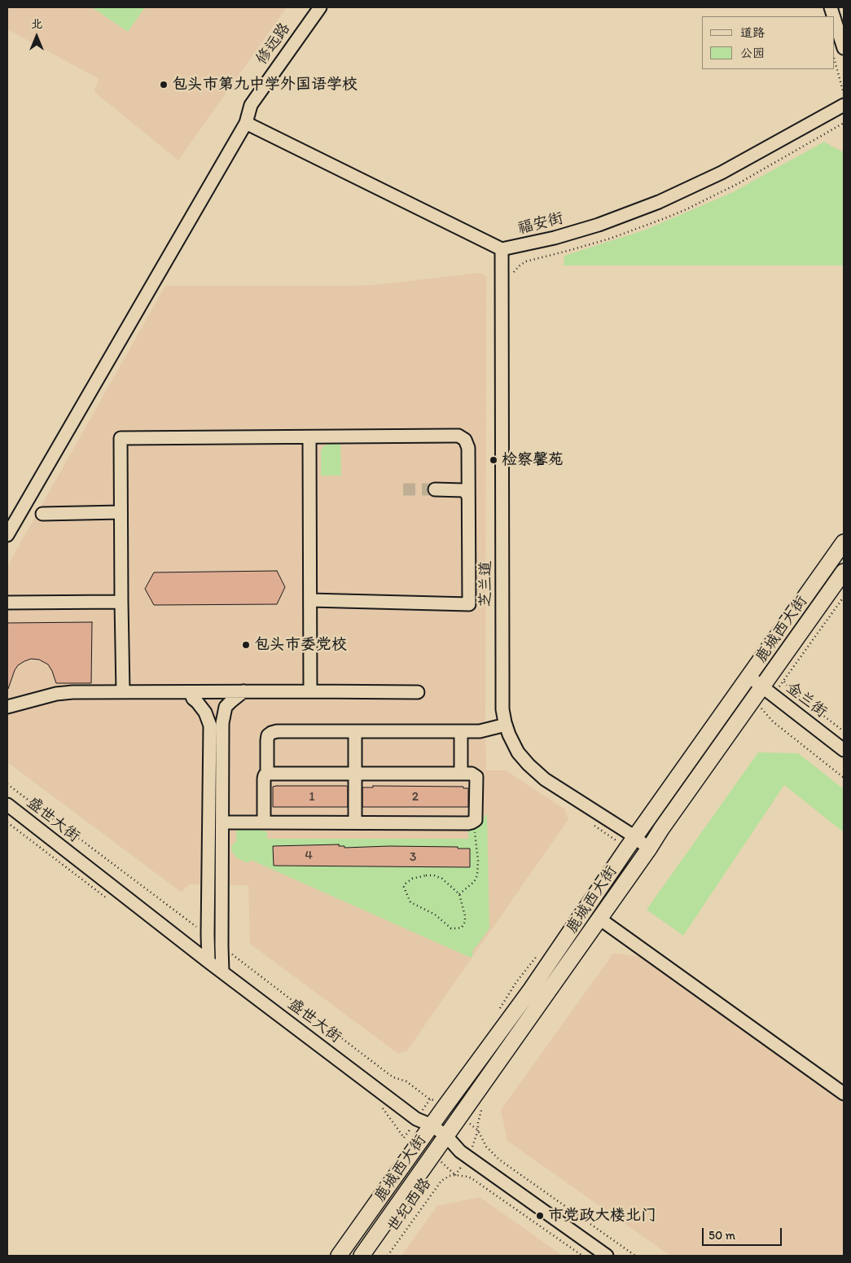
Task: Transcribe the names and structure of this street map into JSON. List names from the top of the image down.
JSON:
{
  "streets": {
    "main road": ["鹿城西大街"],
    "street": [
      "修远路",
      "福安街",
      "芝兰道",
      "金兰街",
      "盛世大街"
    ],
    "path": ["世纪西路"]
  },
  "crossings": [
    ["修远路", "福安街"],
    ["福安街", "芝兰道"],
    ["芝兰道", "鹿城西大街"],
    ["鹿城西大街", "金兰街"],
    ["鹿城西大街", "盛世大街"]
  ],
  "places": [
    "包头市第九中学外国语学校",
    "检察馨苑",
    "包头市委党校",
    "市党政大楼北门"
  ],
  "house_numbers": [
    "1",
    "2",
    "4",
    "3"
  ],
  "legend": ["道路", "公园"],
  "scale_bar": "50 m",
  "north": "top"
}
